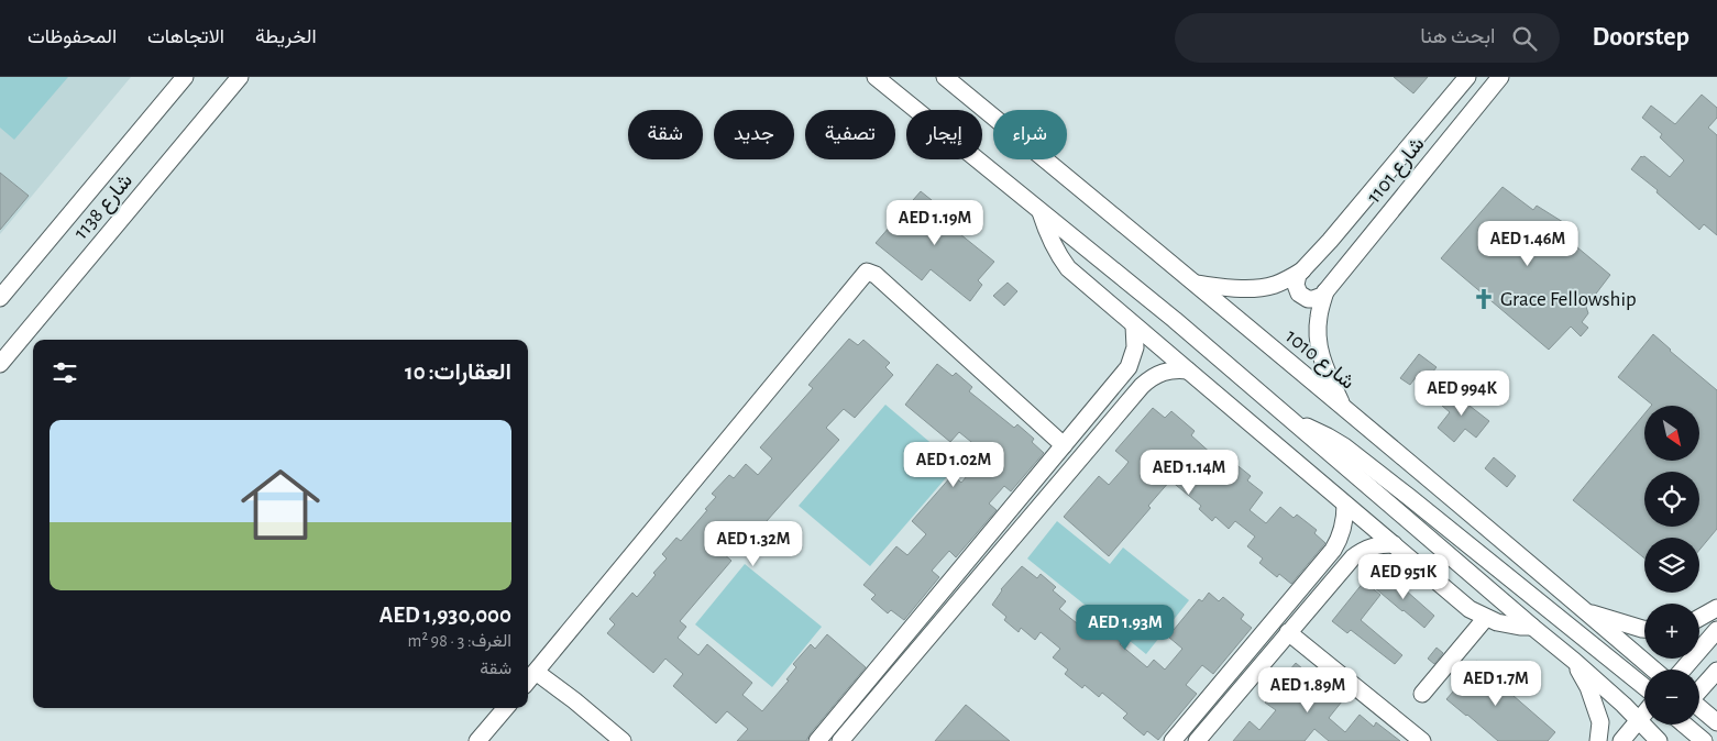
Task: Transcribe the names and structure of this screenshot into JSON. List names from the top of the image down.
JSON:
{
  "streets": {
    "street": ["شارع 1101", "شارع 1138", "شارع 1010"]
  },
  "crossings": [
    ["شارع 1101", "شارع 1010"]
  ],
  "places": {
    "church": ["Grace Fellowship"]
  },
  "north": "bottom right",
  "page": {
    "header": "Doorstep",
    "search": "ابحث هنا",
    "nav": ["الخريطة", "الاتجاهات", "المحفوظات"],
    "chip": [
      "شراء",
      "إيجار",
      "تصفية",
      "جديد",
      "شقة"
    ],
    "price": [
      "AED 1.19M",
      "AED 1.46M",
      "AED 994K",
      "AED 1.02M",
      "AED 1.14M",
      "AED 1.32M",
      "AED 951K",
      "AED 1.93M",
      "AED 1.7M",
      "AED 1.89M"
    ],
    "heading": "العقارات: 10",
    "map_buttons": ["+", "−"],
    "list": [
      {
        "name": "AED 1,930,000",
        "note": "الغرف: 3 · 98 m² · شقة"
      }
    ]
  }
}
